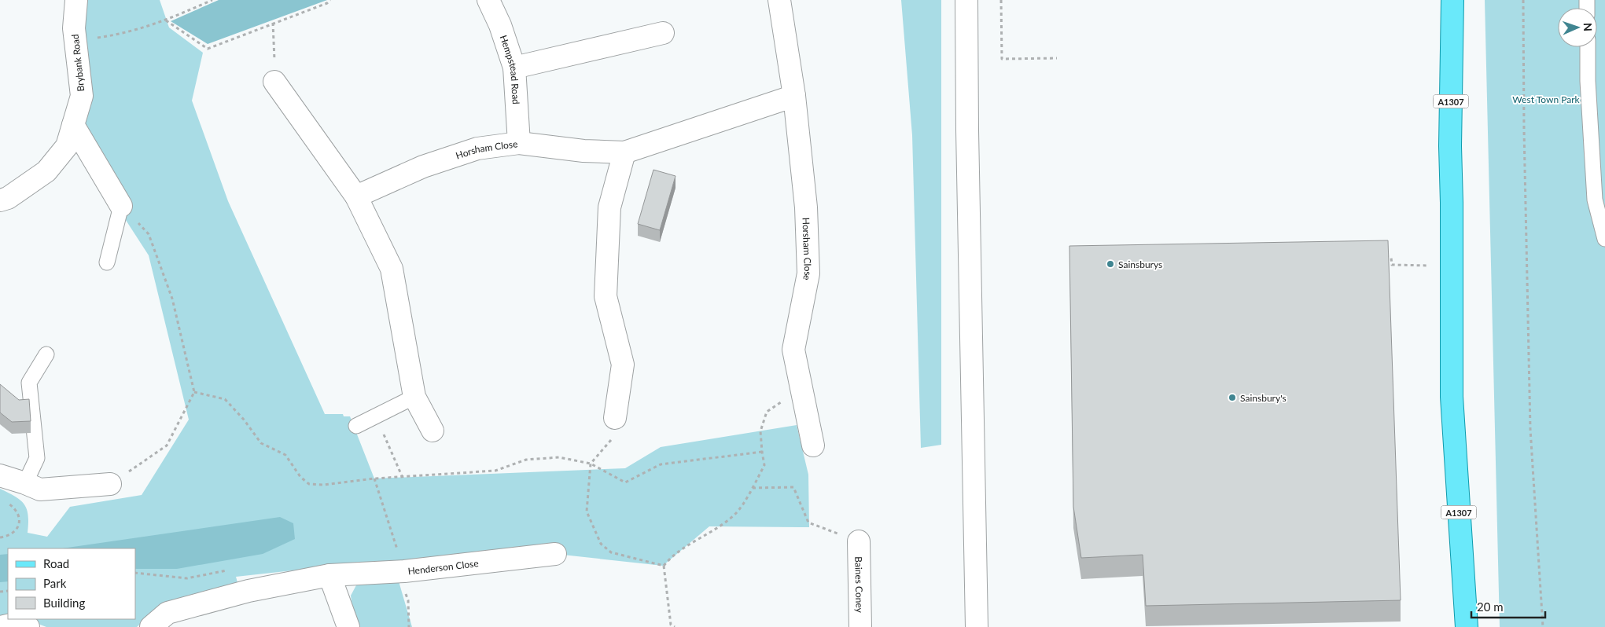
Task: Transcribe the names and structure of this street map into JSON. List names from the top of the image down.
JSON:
{
  "streets": {
    "main road": ["A1307"],
    "street": [
      "Brybank Road",
      "Hempstead Road",
      "Horsham Close",
      "Henderson Close",
      "Baines Coney"
    ]
  },
  "crossings": [
    ["Hempstead Road", "Horsham Close"]
  ],
  "parks": ["West Town Park"],
  "places": ["Sainsburys", "Sainsbury's"],
  "legend": ["Road", "Park", "Building"],
  "scale_bar": "20 m",
  "north": "right"
}
